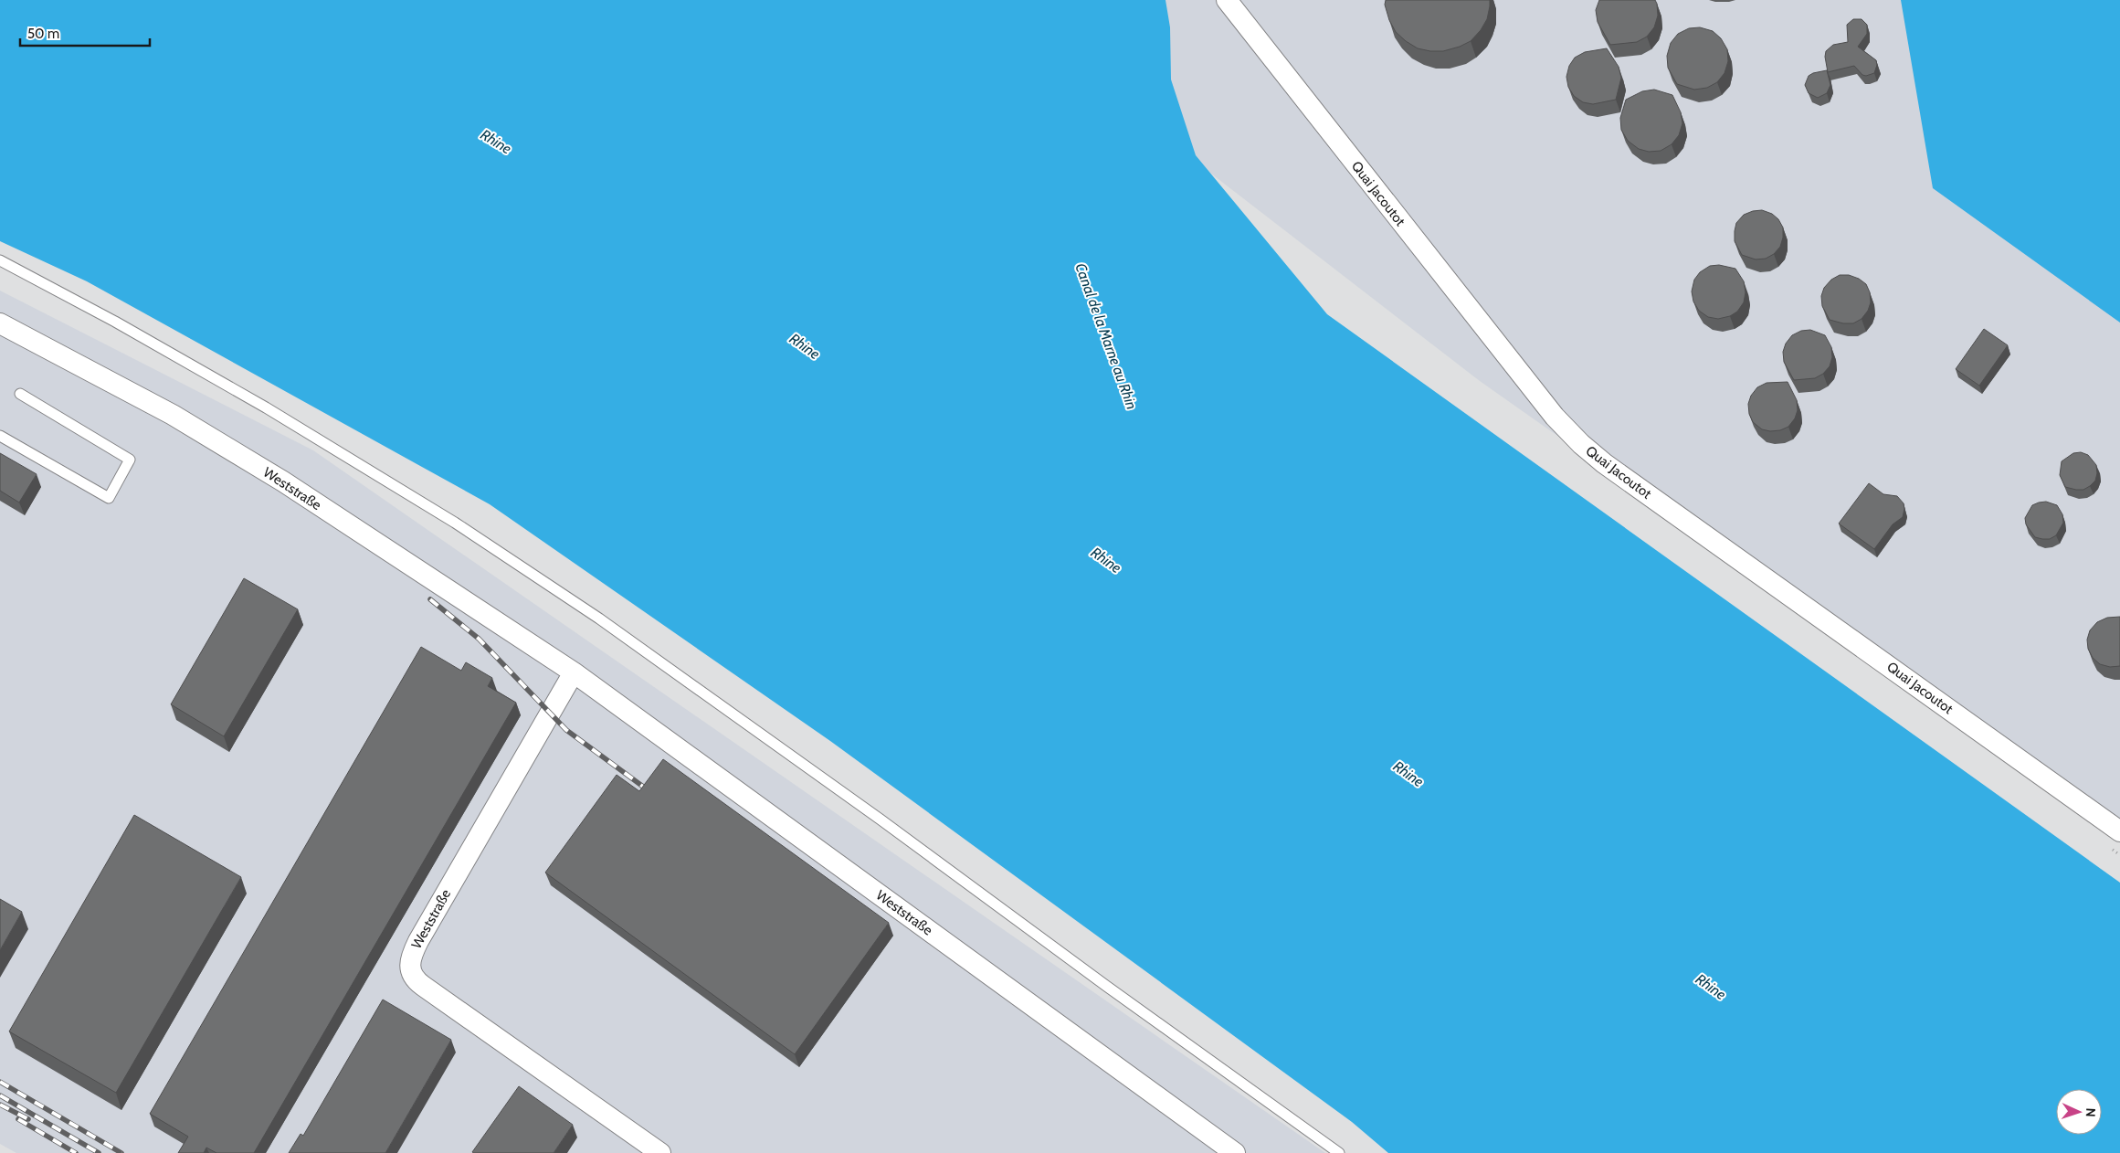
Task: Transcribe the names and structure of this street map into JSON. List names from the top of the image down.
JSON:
{
  "streets": {
    "street": ["Quai Jacoutot", "Weststraße"]
  },
  "water": ["Rhine", "Canal de la Marne au Rhin"],
  "scale_bar": "50 m",
  "north": "right"
}
